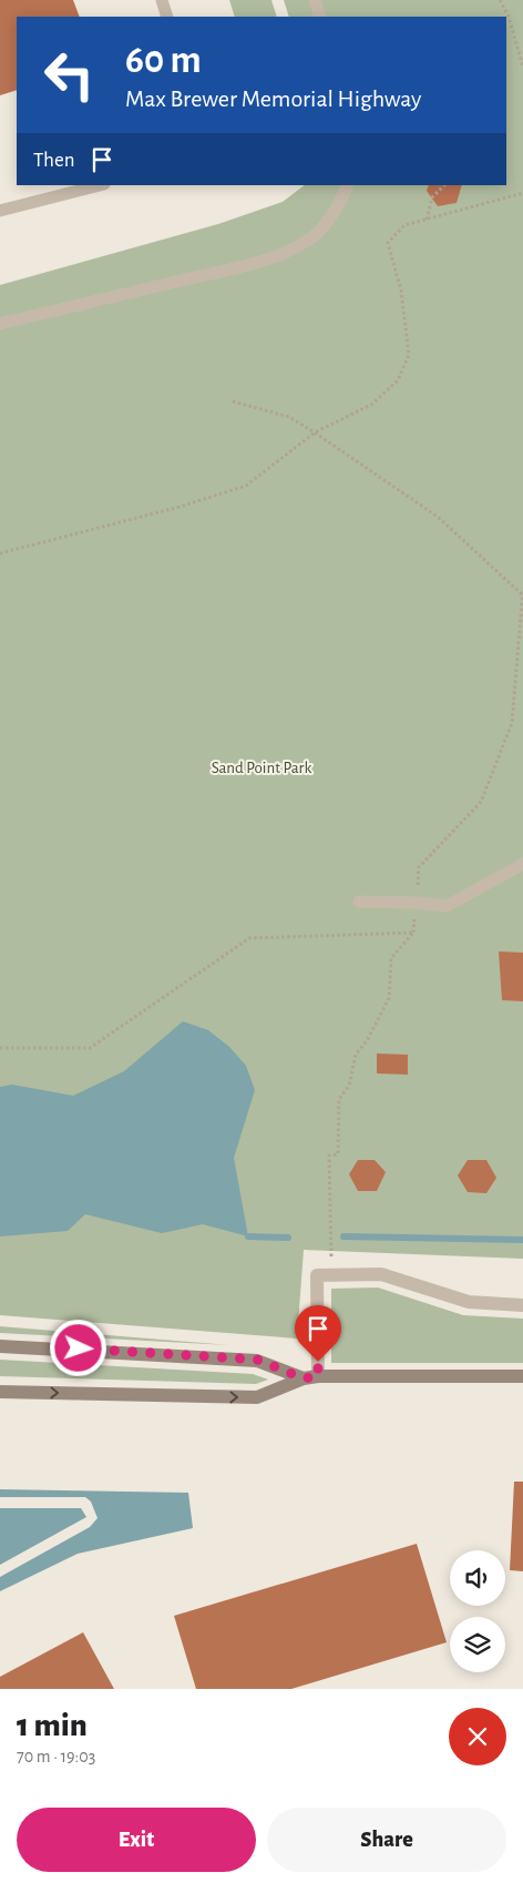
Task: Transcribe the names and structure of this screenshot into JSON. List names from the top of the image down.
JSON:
{
  "parks": ["Sand Point Park"],
  "page": {
    "turn": ["60 m", "Max Brewer Memorial Highway"],
    "then": "Then",
    "heading": ["1 min", "70 m · 19:03"],
    "buttons": ["Exit", "Share"]
  }
}
